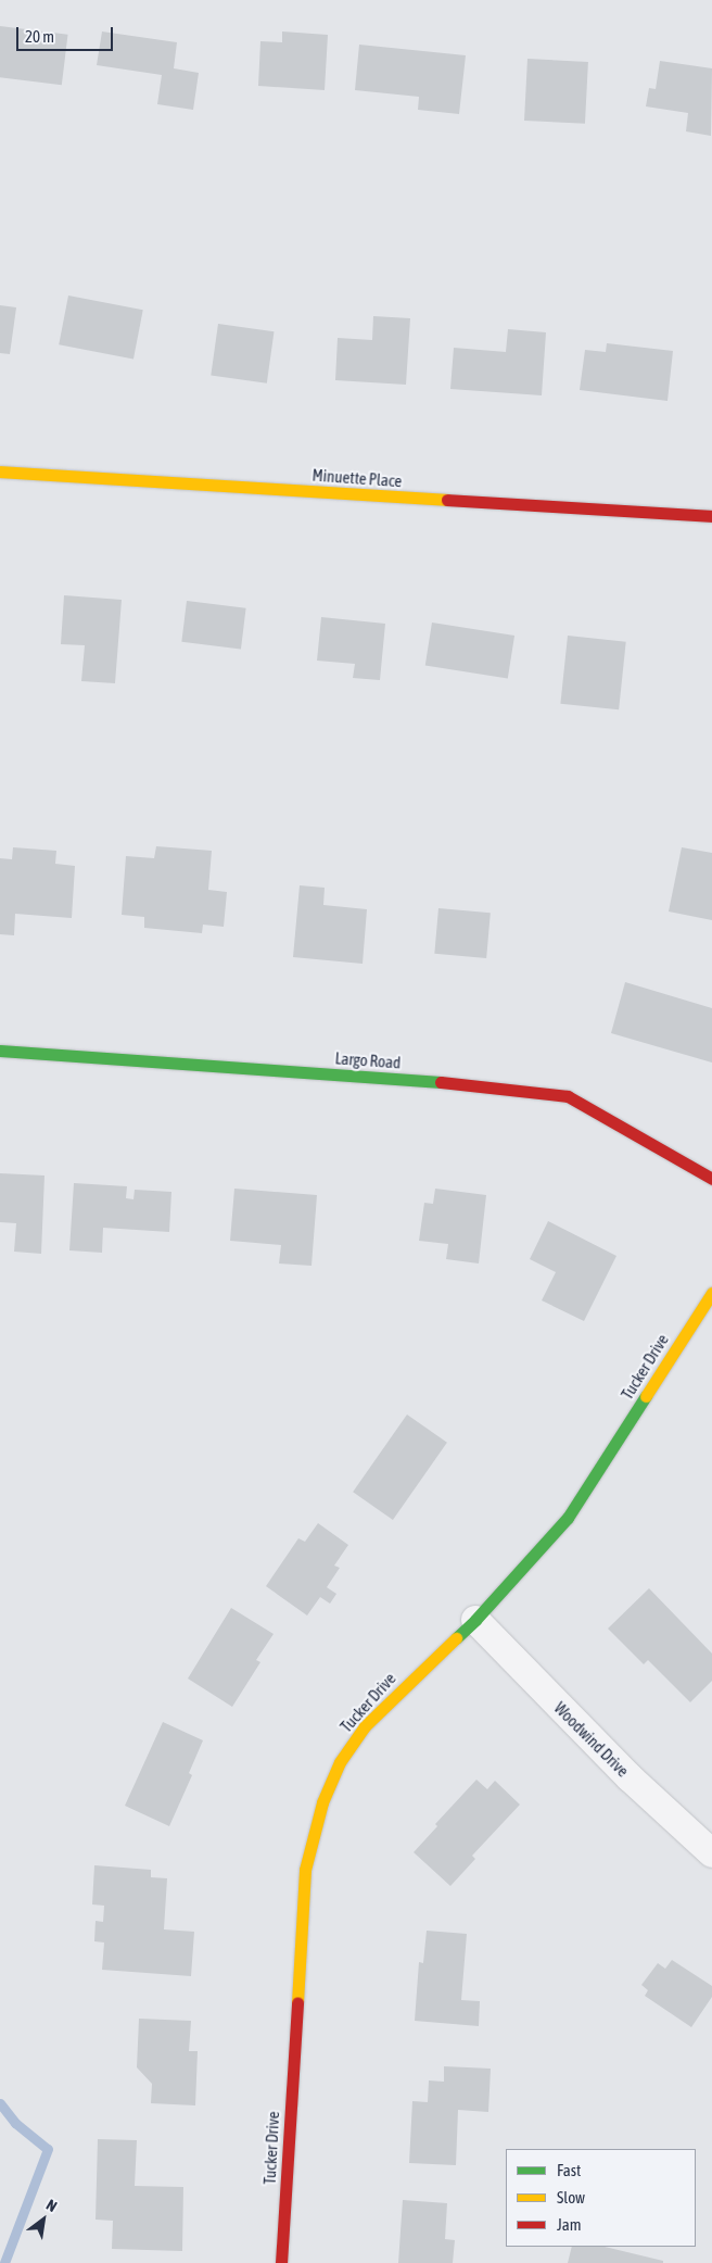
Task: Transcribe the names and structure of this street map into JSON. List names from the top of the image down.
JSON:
{
  "streets": {
    "street": [
      "Minuette Place",
      "Largo Road",
      "Tucker Drive",
      "Woodwind Drive"
    ]
  },
  "crossings": [
    ["Tucker Drive", "Woodwind Drive"]
  ],
  "legend": ["Fast", "Slow", "Jam"],
  "scale_bar": "20 m",
  "north": "top right"
}
